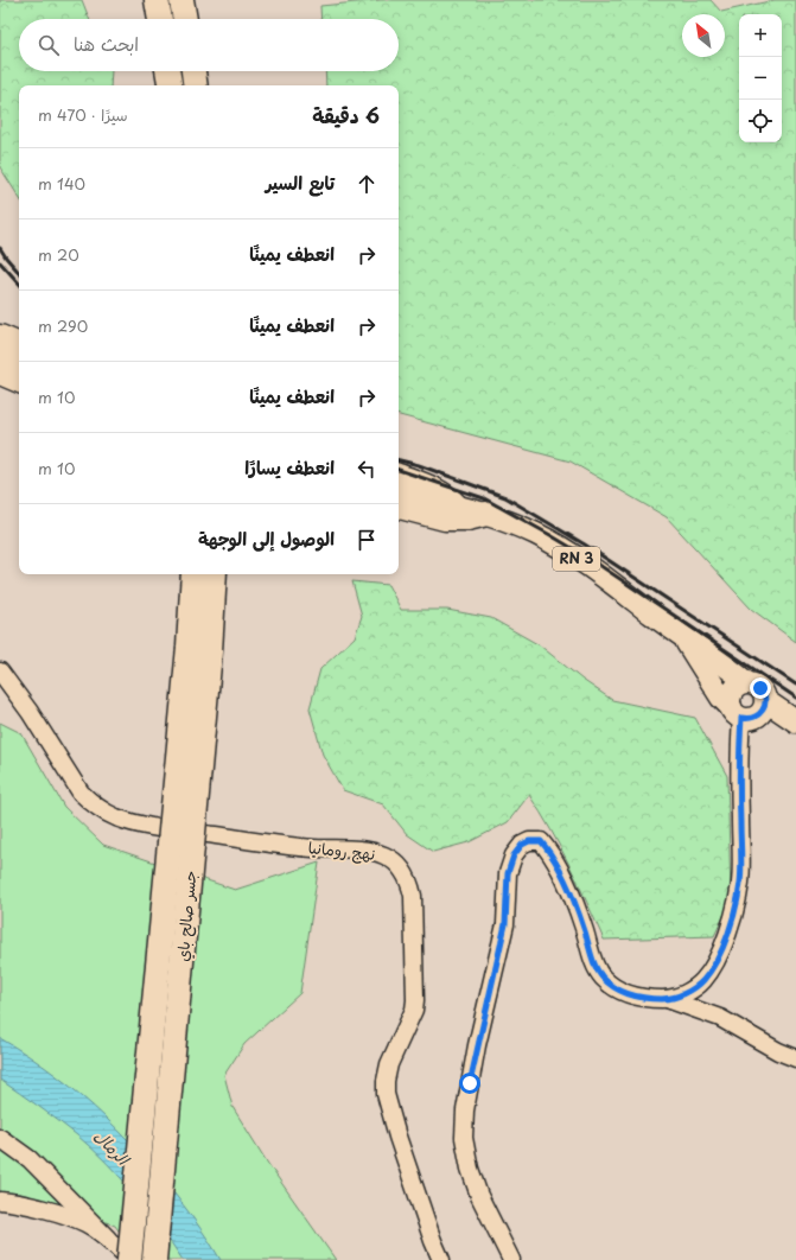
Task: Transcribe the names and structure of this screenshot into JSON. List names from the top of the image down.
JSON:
{
  "streets": {
    "highway": ["جسر صالح باي"],
    "main road": ["RN 3"],
    "street": ["نهج رومانيا"]
  },
  "water": ["الرمال"],
  "north": "top left",
  "page": {
    "map_buttons": ["+", "−"],
    "search": "ابحث هنا",
    "heading": ["6 دقيقة", "سيرًا · 470 m"],
    "list": [
      ["تابع السير", "140 m"],
      ["انعطف يمينًا", "20 m"],
      ["انعطف يمينًا", "290 m"],
      ["انعطف يمينًا", "10 m"],
      ["انعطف يسارًا", "10 m"],
      "الوصول إلى الوجهة"
    ]
  }
}
